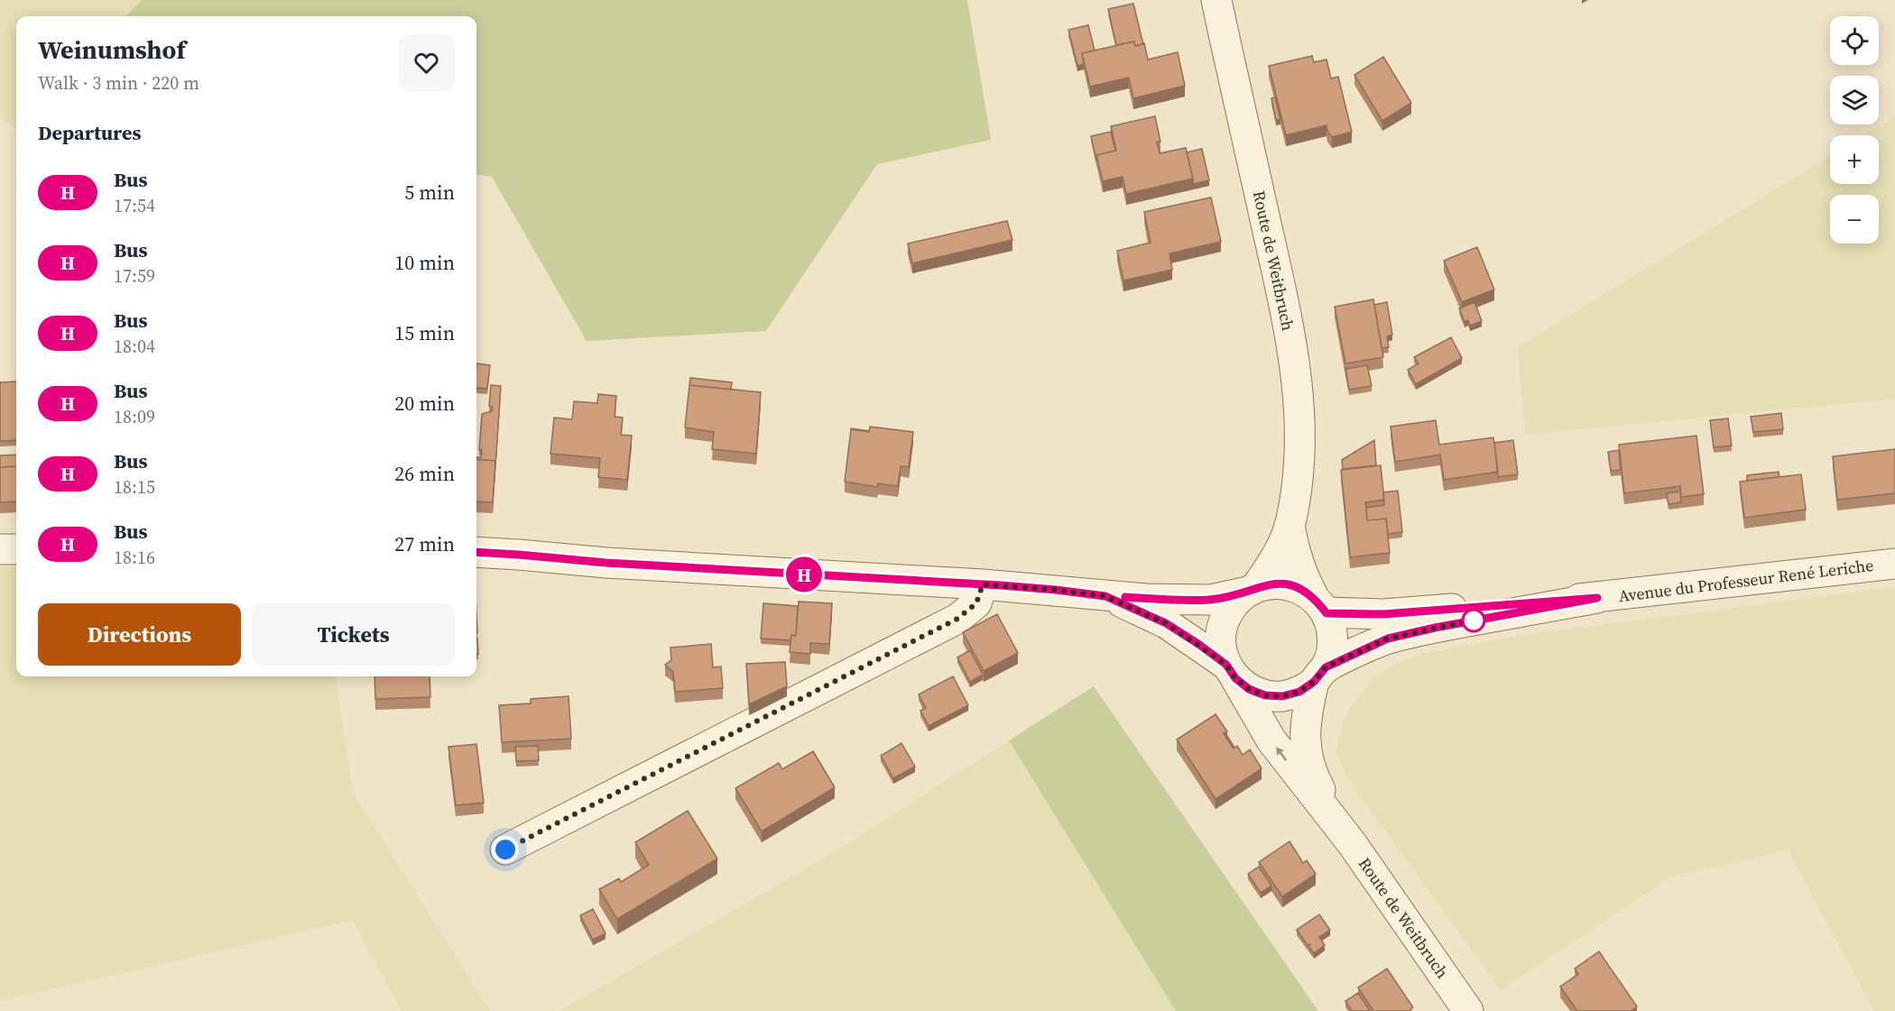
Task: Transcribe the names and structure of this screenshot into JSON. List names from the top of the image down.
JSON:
{
  "streets": {
    "street": ["Route de Weitbruch", "Avenue du Professeur René Leriche"]
  },
  "crossings": [
    ["Route de Weitbruch", "Avenue du Professeur René Leriche"]
  ],
  "lines": ["bus line H"],
  "page": {
    "on_map": "H",
    "map_buttons": ["+", "−"],
    "heading": [
      ["Weinumshof", "Walk · 3 min · 220 m"],
      "Departures"
    ],
    "list": [
      {
        "mark": "H",
        "name": "Bus",
        "note": "17:54",
        "value": "5 min"
      },
      {
        "mark": "H",
        "name": "Bus",
        "note": "17:59",
        "value": "10 min"
      },
      {
        "mark": "H",
        "name": "Bus",
        "note": "18:04",
        "value": "15 min"
      },
      {
        "mark": "H",
        "name": "Bus",
        "note": "18:09",
        "value": "20 min"
      },
      {
        "mark": "H",
        "name": "Bus",
        "note": "18:15",
        "value": "26 min"
      },
      {
        "mark": "H",
        "name": "Bus",
        "note": "18:16",
        "value": "27 min"
      }
    ],
    "buttons": ["Directions", "Tickets"]
  }
}
